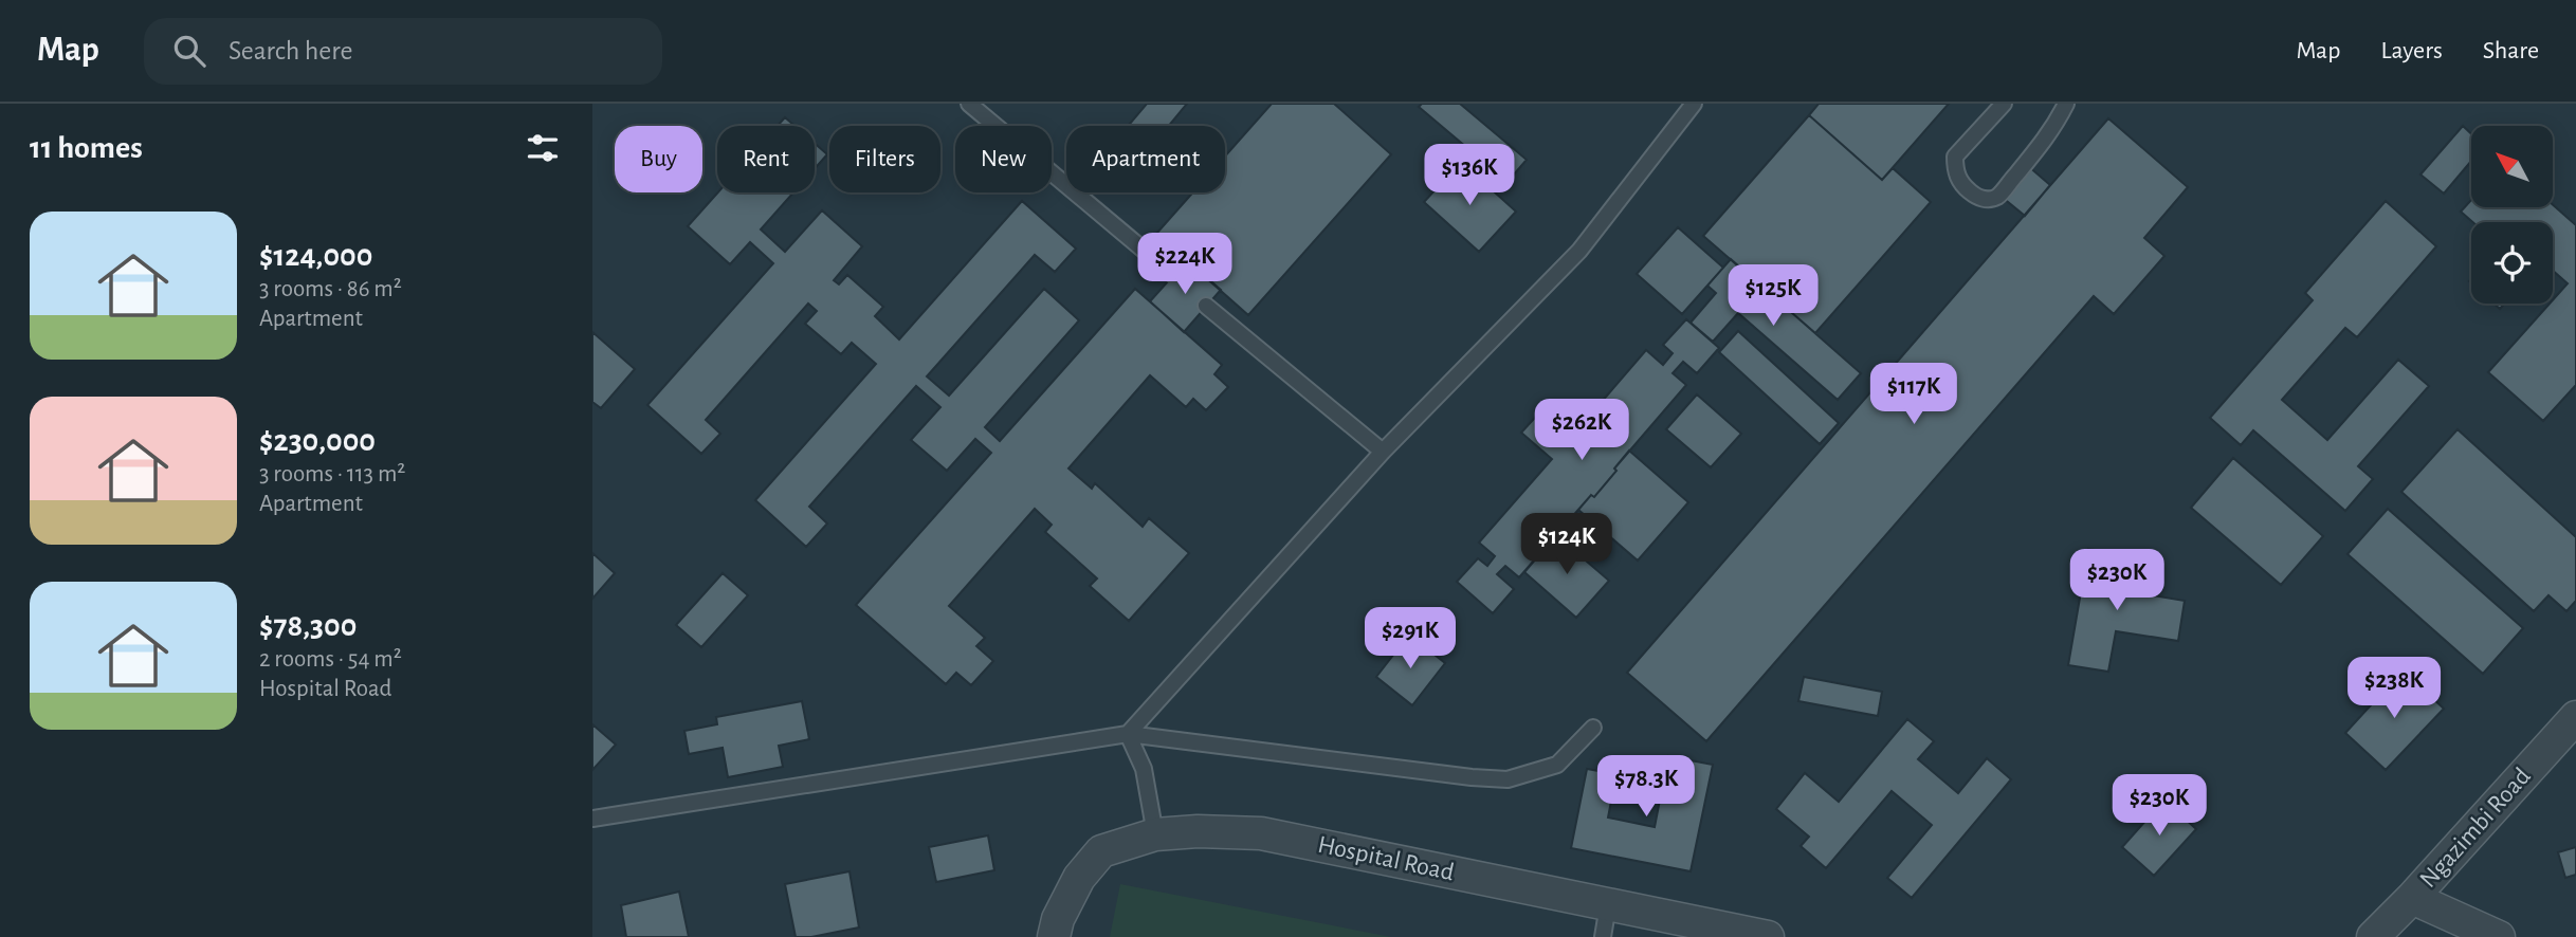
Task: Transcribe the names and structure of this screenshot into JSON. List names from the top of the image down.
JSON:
{
  "streets": {
    "street": ["Ngazimbi Road", "Hospital Road"]
  },
  "north": "top left",
  "page": {
    "header": "Map",
    "search": "Search here",
    "nav": ["Map", "Layers", "Share"],
    "heading": "11 homes",
    "chip": [
      "Buy",
      "Rent",
      "Filters",
      "New",
      "Apartment"
    ],
    "price": [
      "$136K",
      "$224K",
      "$125K",
      "$117K",
      "$262K",
      "$124K",
      "$230K",
      "$291K",
      "$238K",
      "$78.3K",
      "$230K"
    ],
    "list": [
      {
        "name": "$124,000",
        "note": "3 rooms · 86 m² · Apartment"
      },
      {
        "name": "$230,000",
        "note": "3 rooms · 113 m² · Apartment"
      },
      {
        "name": "$78,300",
        "note": "2 rooms · 54 m² · Hospital Road"
      }
    ]
  }
}
